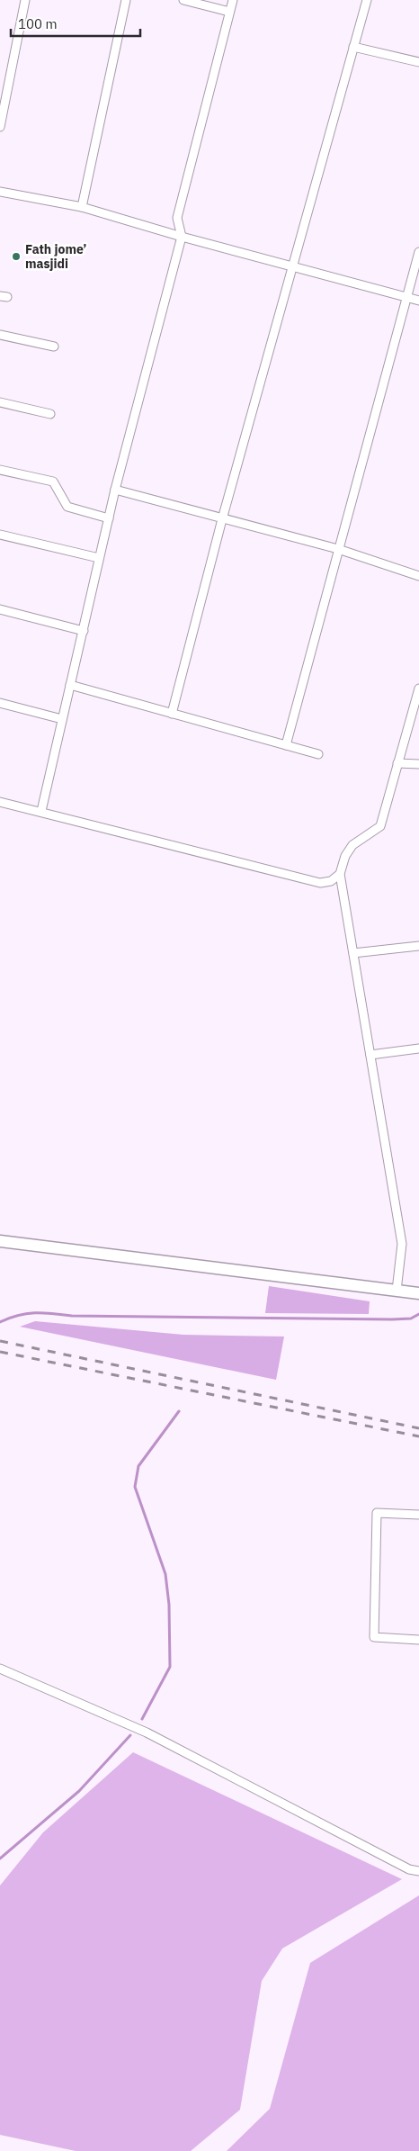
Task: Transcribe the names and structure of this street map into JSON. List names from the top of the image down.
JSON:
{
  "places": ["Fath jome’ masjidi"],
  "scale_bar": "100 m"
}
